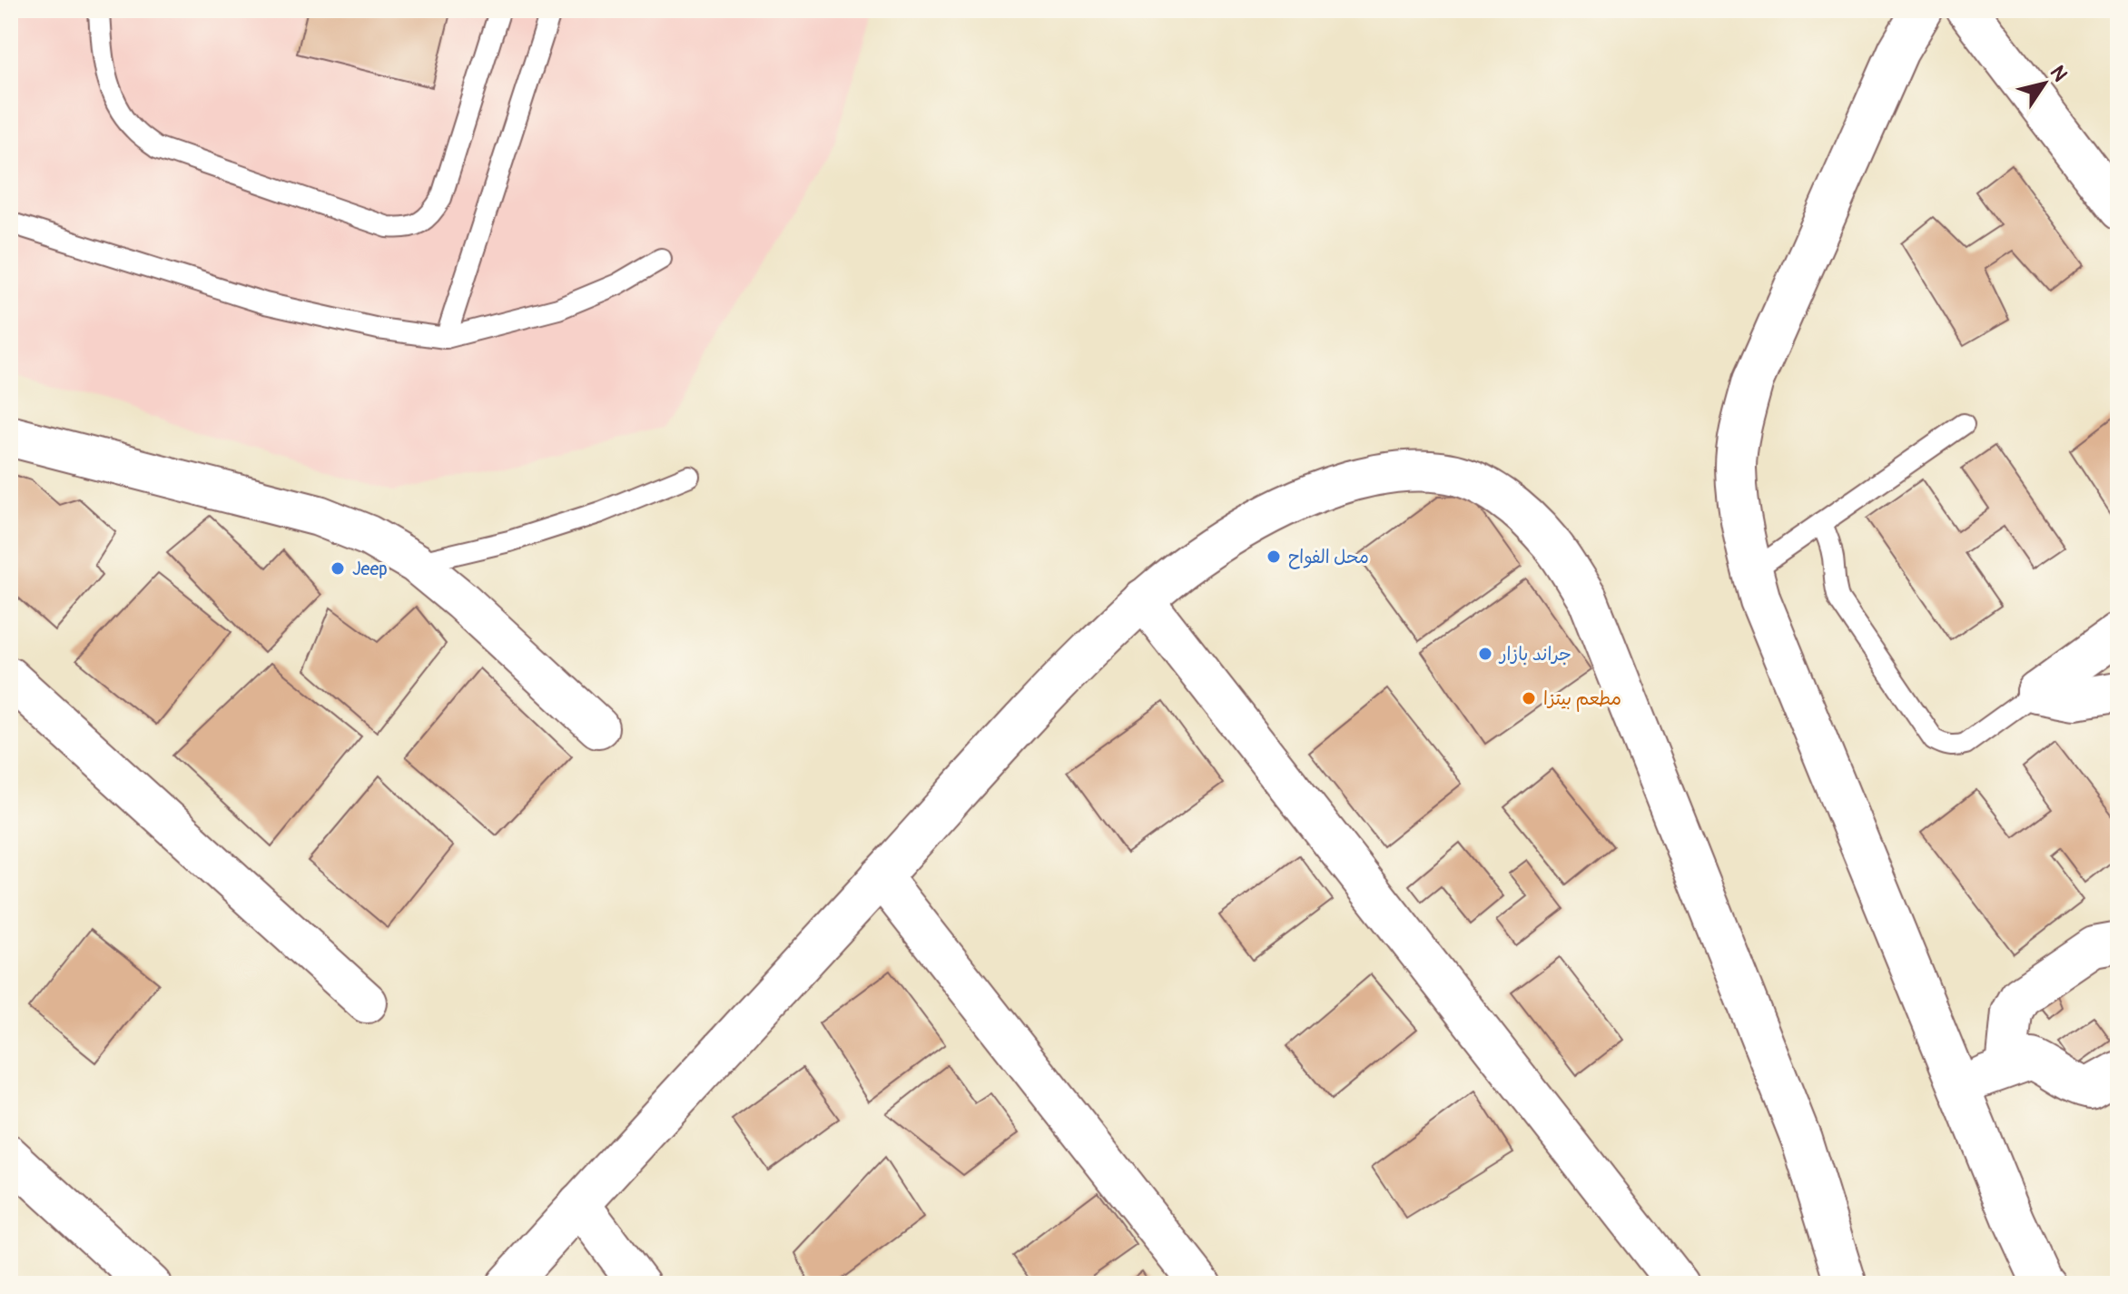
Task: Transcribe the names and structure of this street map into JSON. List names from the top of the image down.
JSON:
{
  "places": [
    "محل الفواح",
    "Jeep",
    "جراند بازار",
    "مطعم بيتزا"
  ],
  "north": "top right"
}
